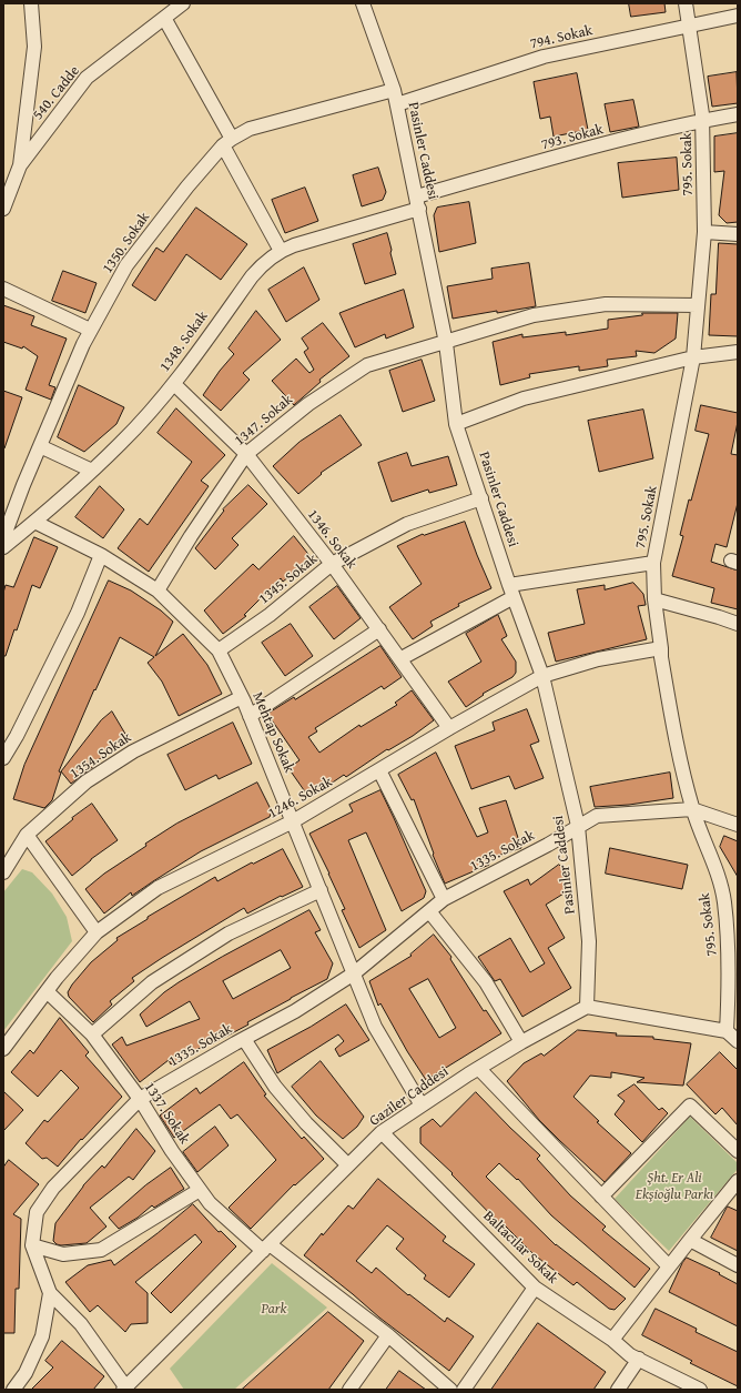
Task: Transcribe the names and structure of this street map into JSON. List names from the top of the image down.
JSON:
{
  "streets": {
    "street": [
      "794. Sokak",
      "540. Cadde",
      "793. Sokak",
      "Pasinler Caddesi",
      "795. Sokak",
      "1350. Sokak",
      "1348. Sokak",
      "1347. Sokak",
      "1346. Sokak",
      "1345. Sokak",
      "Mehtap Sokak",
      "1354. Sokak",
      "1246. Sokak",
      "1335. Sokak",
      "Gaziler Caddesi",
      "1337. Sokak",
      "Baltacılar Sokak"
    ]
  },
  "crossings": [
    ["794. Sokak", "Pasinler Caddesi"],
    ["794. Sokak", "795. Sokak"],
    ["793. Sokak", "Pasinler Caddesi"],
    ["793. Sokak", "795. Sokak"],
    ["793. Sokak", "1348. Sokak"],
    ["Pasinler Caddesi", "1350. Sokak"],
    ["Pasinler Caddesi", "1348. Sokak"],
    ["Pasinler Caddesi", "1347. Sokak"],
    ["Pasinler Caddesi", "1345. Sokak"],
    ["Pasinler Caddesi", "1246. Sokak"],
    ["Pasinler Caddesi", "1335. Sokak"],
    ["Pasinler Caddesi", "Gaziler Caddesi"],
    ["795. Sokak", "1347. Sokak"],
    ["795. Sokak", "1246. Sokak"],
    ["795. Sokak", "1335. Sokak"],
    ["1348. Sokak", "1346. Sokak"],
    ["1348. Sokak", "Mehtap Sokak"],
    ["1347. Sokak", "1346. Sokak"],
    ["1347. Sokak", "Mehtap Sokak"],
    ["1346. Sokak", "1345. Sokak"],
    ["1346. Sokak", "1246. Sokak"],
    ["1345. Sokak", "Mehtap Sokak"],
    ["Mehtap Sokak", "1354. Sokak"],
    ["Mehtap Sokak", "1246. Sokak"],
    ["Mehtap Sokak", "1335. Sokak"],
    ["Mehtap Sokak", "Gaziler Caddesi"],
    ["1246. Sokak", "1337. Sokak"],
    ["1335. Sokak", "Gaziler Caddesi"],
    ["1335. Sokak", "1337. Sokak"],
    ["Gaziler Caddesi", "1337. Sokak"],
    ["Gaziler Caddesi", "Baltacılar Sokak"]
  ],
  "parks": ["Şht. Er Ali Ekşioğlu Parkı", "Park"]
}
